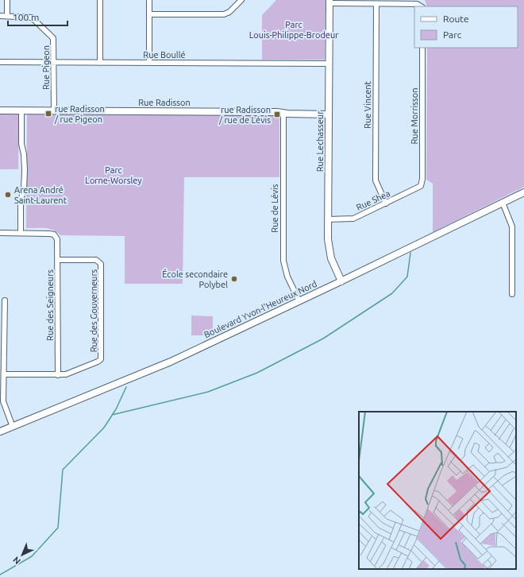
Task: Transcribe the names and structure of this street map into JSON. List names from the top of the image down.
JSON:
{
  "streets": {
    "street": [
      "Rue Boullé",
      "Rue Pigeon",
      "Rue Radisson",
      "Rue Vincent",
      "Rue Morrisson",
      "Rue Lechasseur",
      "Rue Shea",
      "Rue de Lévis",
      "Rue des Seigneurs",
      "Boulevard Yvon-l'Heureux Nord",
      "Rue des Gouverneurs"
    ]
  },
  "crossings": [
    ["Rue Boullé", "Rue Pigeon"],
    ["Rue Boullé", "Rue Lechasseur"],
    ["Rue Pigeon", "Rue Radisson"],
    ["Rue Radisson", "Rue Lechasseur"],
    ["Rue Radisson", "Rue de Lévis"],
    ["Rue Vincent", "Rue Shea"],
    ["Rue Morrisson", "Rue Shea"],
    ["Rue Lechasseur", "Rue Shea"],
    ["Rue Lechasseur", "Boulevard Yvon-l'Heureux Nord"],
    ["Rue de Lévis", "Boulevard Yvon-l'Heureux Nord"],
    ["Rue des Seigneurs", "Rue des Gouverneurs"]
  ],
  "parks": ["Parc Louis-Philippe-Brodeur", "Parc Lorne-Worsley"],
  "places": {
    "transit": ["rue Radisson / rue Pigeon", "rue Radisson / rue de Lévis"],
    "other": ["Arena André Saint-Laurent", "École secondaire Polybel"]
  },
  "legend": ["Route", "Parc"],
  "scale_bar": "100 m",
  "north": "bottom left"
}
